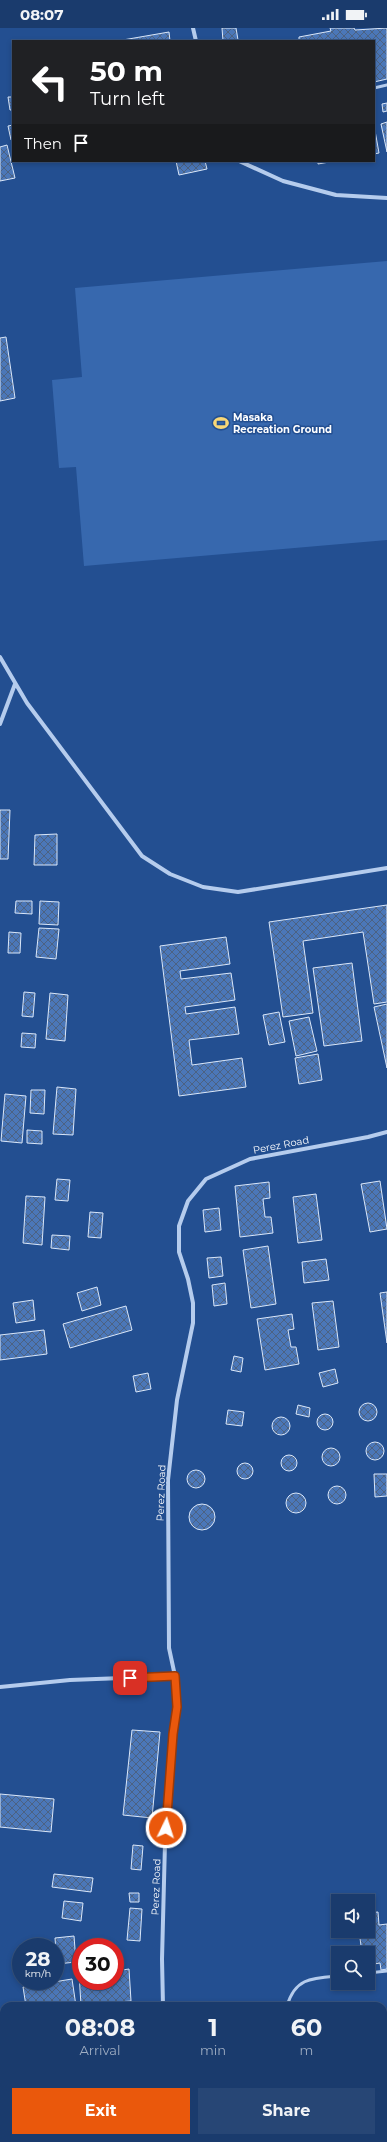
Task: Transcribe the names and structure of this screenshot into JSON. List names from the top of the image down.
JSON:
{
  "streets": {
    "street": ["Perez Road"]
  },
  "places": {
    "sports": ["Masaka Recreation Ground"]
  },
  "page": {
    "status": "08:07",
    "turn": ["50 m", "Turn left"],
    "then": "Then",
    "speed": "28 km/h",
    "limit": "30",
    "eta": [
      "08:08",
      "Arrival",
      "1",
      "min",
      "60",
      "m"
    ],
    "buttons": ["Exit", "Share"]
  }
}
